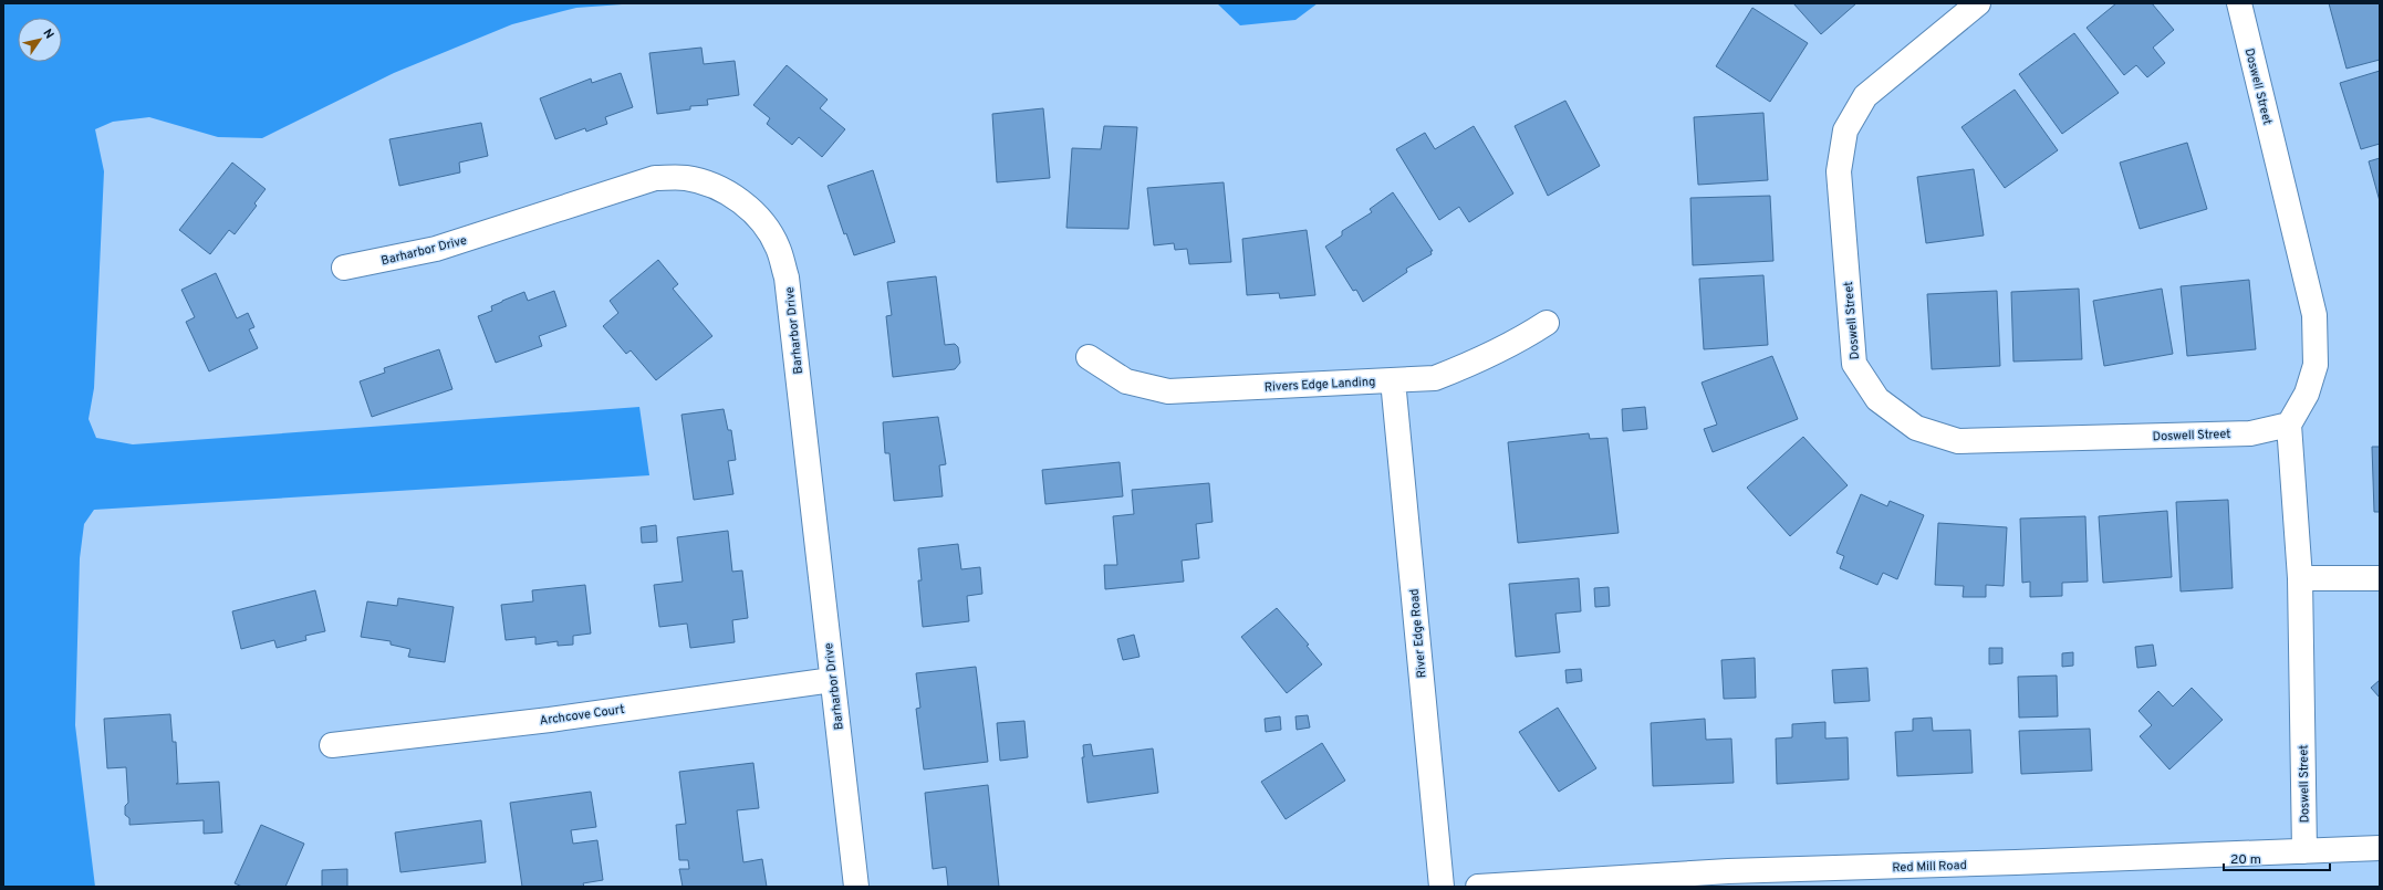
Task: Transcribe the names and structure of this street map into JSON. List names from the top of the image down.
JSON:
{
  "streets": {
    "street": [
      "Doswell Street",
      "Barharbor Drive",
      "Rivers Edge Landing",
      "River Edge Road",
      "Archcove Court",
      "Red Mill Road"
    ]
  },
  "crossings": [
    ["Doswell Street", "Red Mill Road"],
    ["Barharbor Drive", "Archcove Court"],
    ["Rivers Edge Landing", "River Edge Road"]
  ],
  "scale_bar": "20 m",
  "north": "top right"
}
